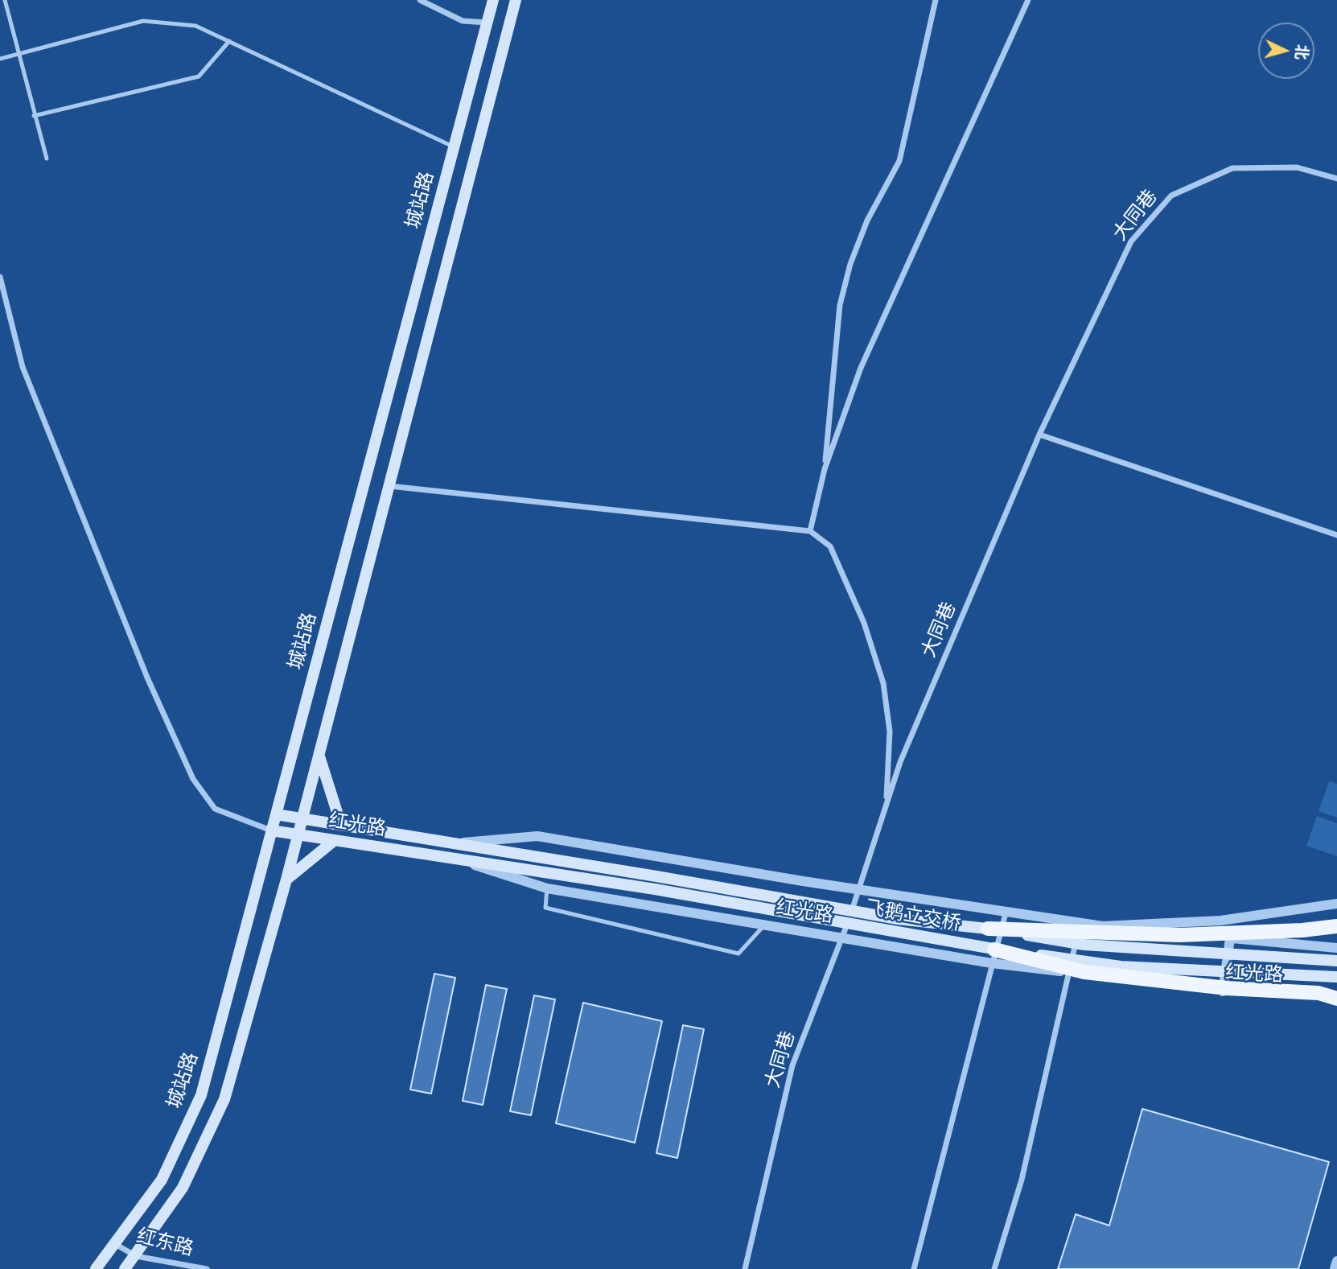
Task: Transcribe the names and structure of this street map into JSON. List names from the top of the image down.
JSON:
{
  "streets": {
    "main road": ["城站路", "红光路", "飞鹅立交桥"],
    "street": ["大同巷", "红东路"]
  },
  "crossings": [
    ["城站路", "红光路"],
    ["城站路", "红东路"],
    ["大同巷", "红光路"],
    ["红光路", "飞鹅立交桥"]
  ],
  "north": "right"
}
